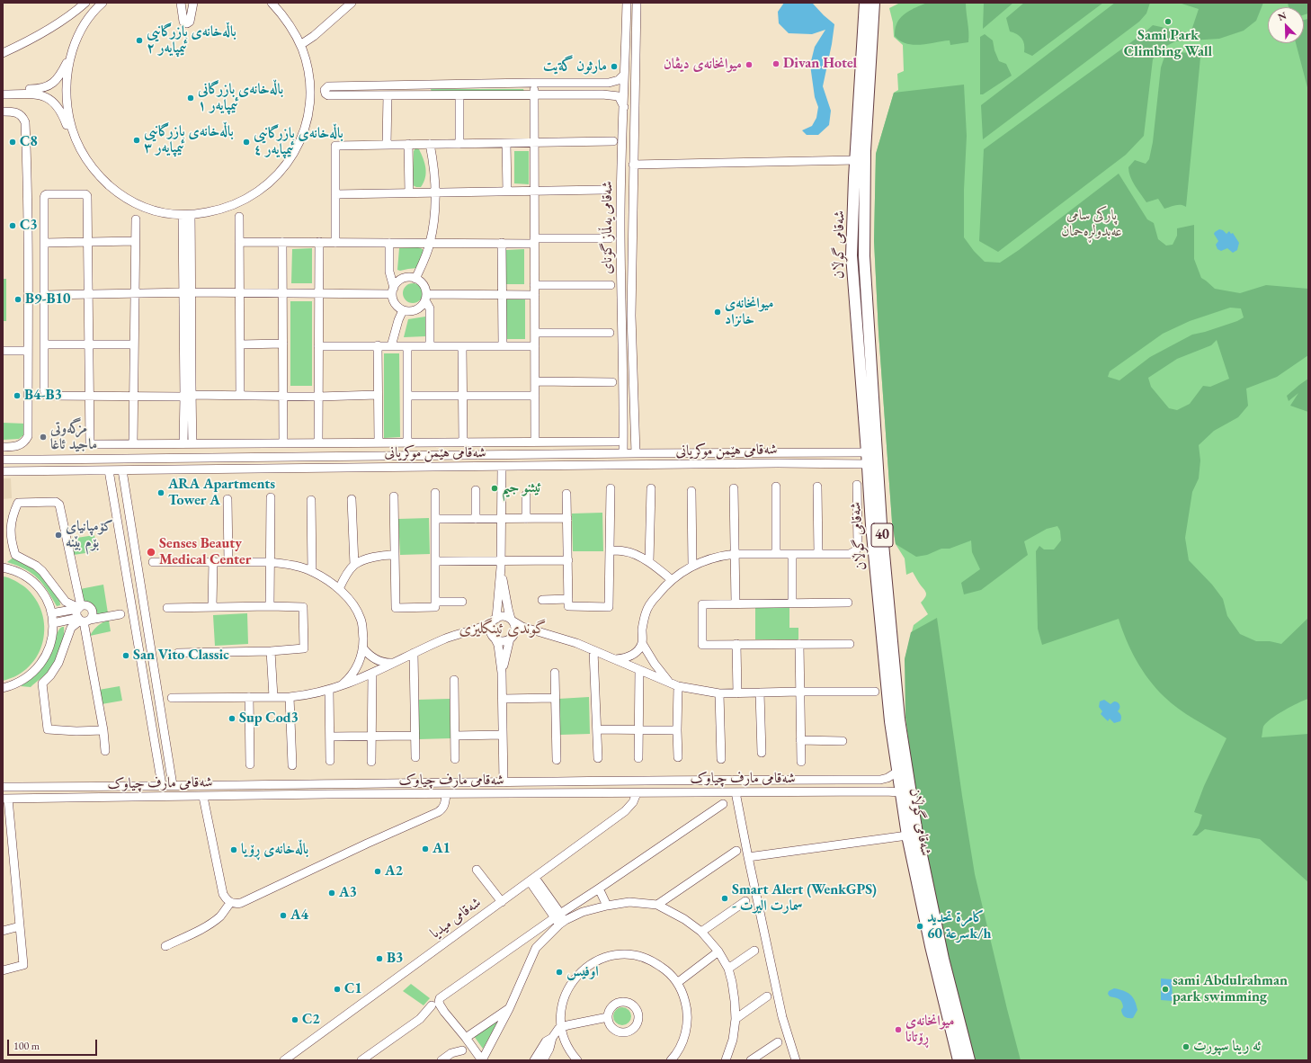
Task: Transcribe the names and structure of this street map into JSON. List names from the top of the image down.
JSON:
{
  "streets": {
    "main road": ["شەقامی گوڵان", "40"],
    "street": [
      "شەقامی یەڵماز گۆنای",
      "شەقامی هێمن موکریانی",
      "شەقامی مارف چیاوک",
      "شەقامی میدیا"
    ]
  },
  "crossings": [
    ["شەقامی یەڵماز گۆنای", "شەقامی هێمن موکریانی"],
    ["شەقامی گوڵان", "شەقامی هێمن موکریانی"],
    ["شەقامی گوڵان", "شەقامی مارف چیاوک"],
    ["شەقامی مارف چیاوک", "شەقامی میدیا"]
  ],
  "districts": ["گوندی ئینگلیزی"],
  "parks": ["پارکی سامی عەبدولڕەحمان"],
  "places": [
    "Sami Park Climbing Wall",
    "باڵەخانەی بازرگانیی ئیمپایەر ٢",
    "Divan Hotel",
    "میوانخانەی دیڤان",
    "مارثون گةيت",
    "باڵەخانەی بازرگانی ئیمپایەر ١",
    "باڵەخانەی بازرگانیی ئیمپایەر ٣",
    "C8",
    "باڵەخانەی بازرگانیی ئیمپایەر ٤",
    "C3",
    "B9-B10",
    "میوانخانەی خانزاد",
    "B4-B3",
    "مزگەوتی ماجید ئاغا",
    "ئيثنو جيم",
    "ARA Apartments Tower A",
    "کۆمپانیای بۆم بێنە",
    "Senses Beauty Medical Center",
    "San Vito Classic",
    "Sup Cod3",
    "A1",
    "باڵەخانەی ڕۆیا",
    "A2",
    "A3",
    "Smart Alert (WenkGPS) - سمارت اليرت",
    "A4",
    "كامرة تحديد سرعة 60k/h",
    "B3",
    "اوفيس",
    "C1",
    "sami Abdulrahman park swimming",
    "C2",
    "میوانخانەی ڕۆتانا",
    "ئه رينا سپورت"
  ],
  "scale_bar": "100 m",
  "north": "top left"
}
